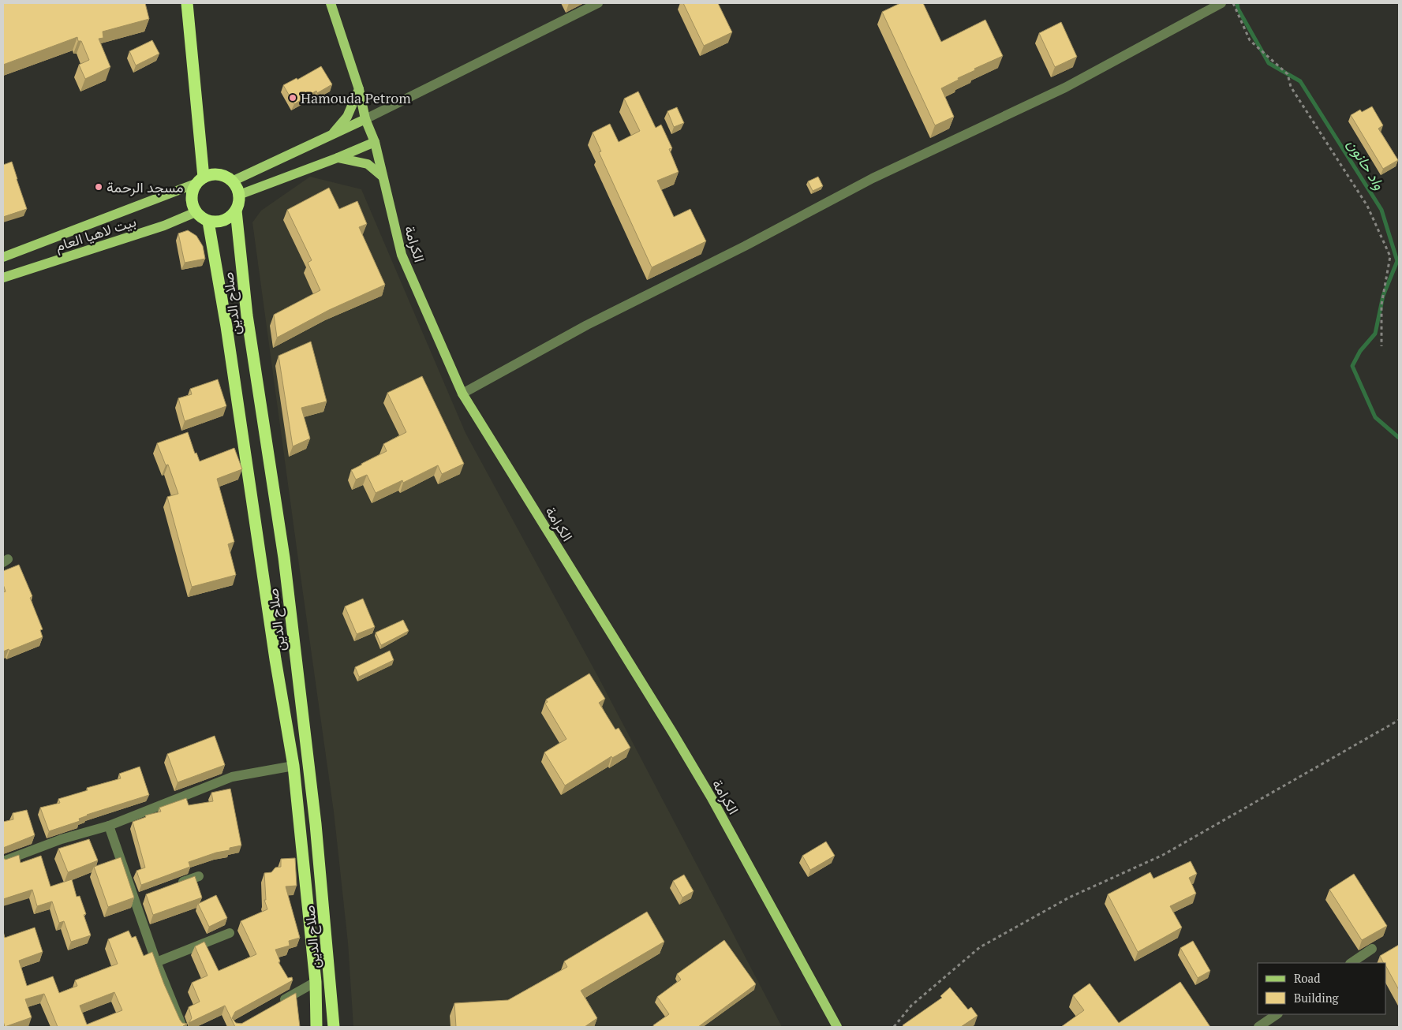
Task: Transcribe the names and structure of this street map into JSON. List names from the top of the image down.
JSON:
{
  "streets": {
    "highway": ["صلاح الدين"],
    "main road": ["بيت لاهيا العام", "الكرامة"]
  },
  "crossings": [
    ["بيت لاهيا العام", "صلاح الدين"]
  ],
  "water": ["واد حانون"],
  "places": ["Hamouda Petrom", "مسجد الرحمة"],
  "legend": ["Road", "Building"]
}
